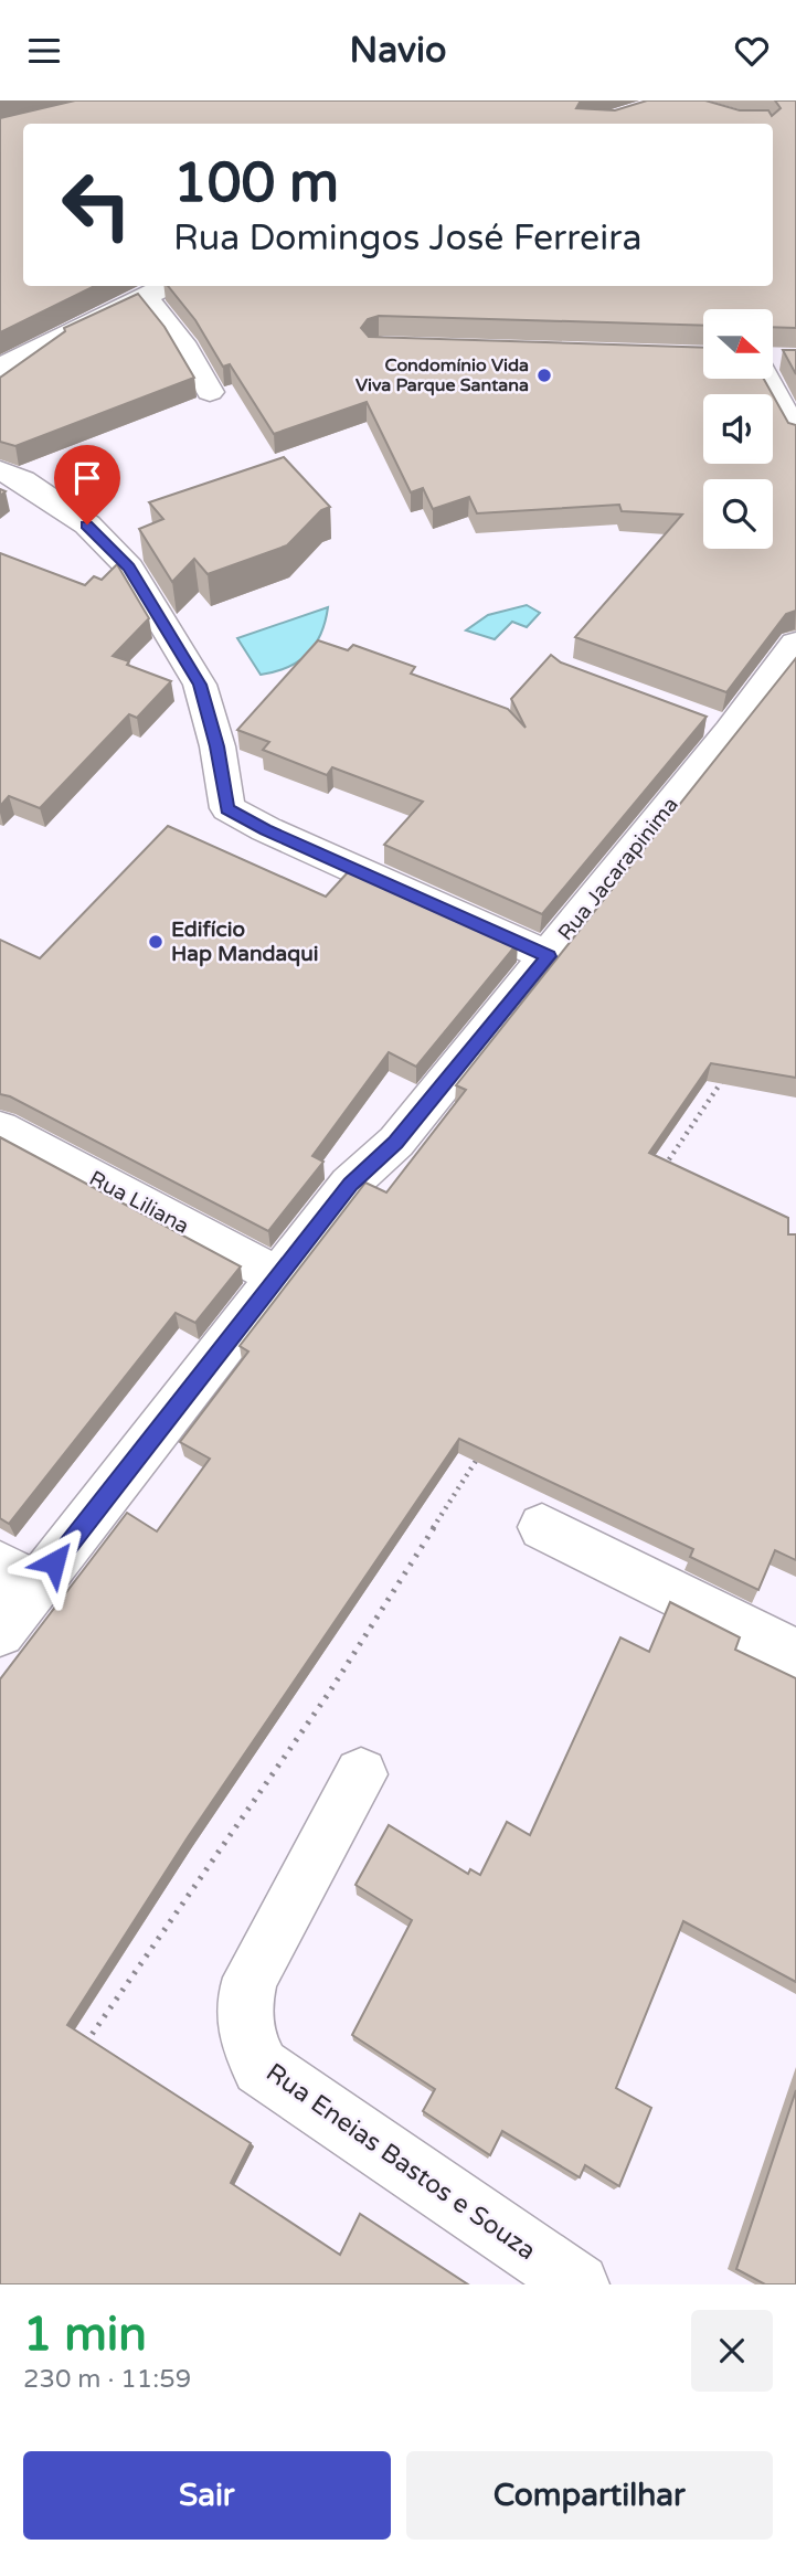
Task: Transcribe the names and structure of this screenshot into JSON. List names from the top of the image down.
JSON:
{
  "streets": {
    "street": ["Rua Jacarapinima", "Rua Liliana", "Rua Eneias Bastos e Souza"]
  },
  "crossings": [
    ["Rua Jacarapinima", "Rua Liliana"]
  ],
  "places": ["Condomínio Vida Viva Parque Santana", "Edifício Hap Mandaqui"],
  "north": "right",
  "page": {
    "header": "Navio",
    "turn": ["100 m", "Rua Domingos José Ferreira"],
    "heading": ["1 min", "230 m · 11:59"],
    "buttons": ["Sair", "Compartilhar"]
  }
}
